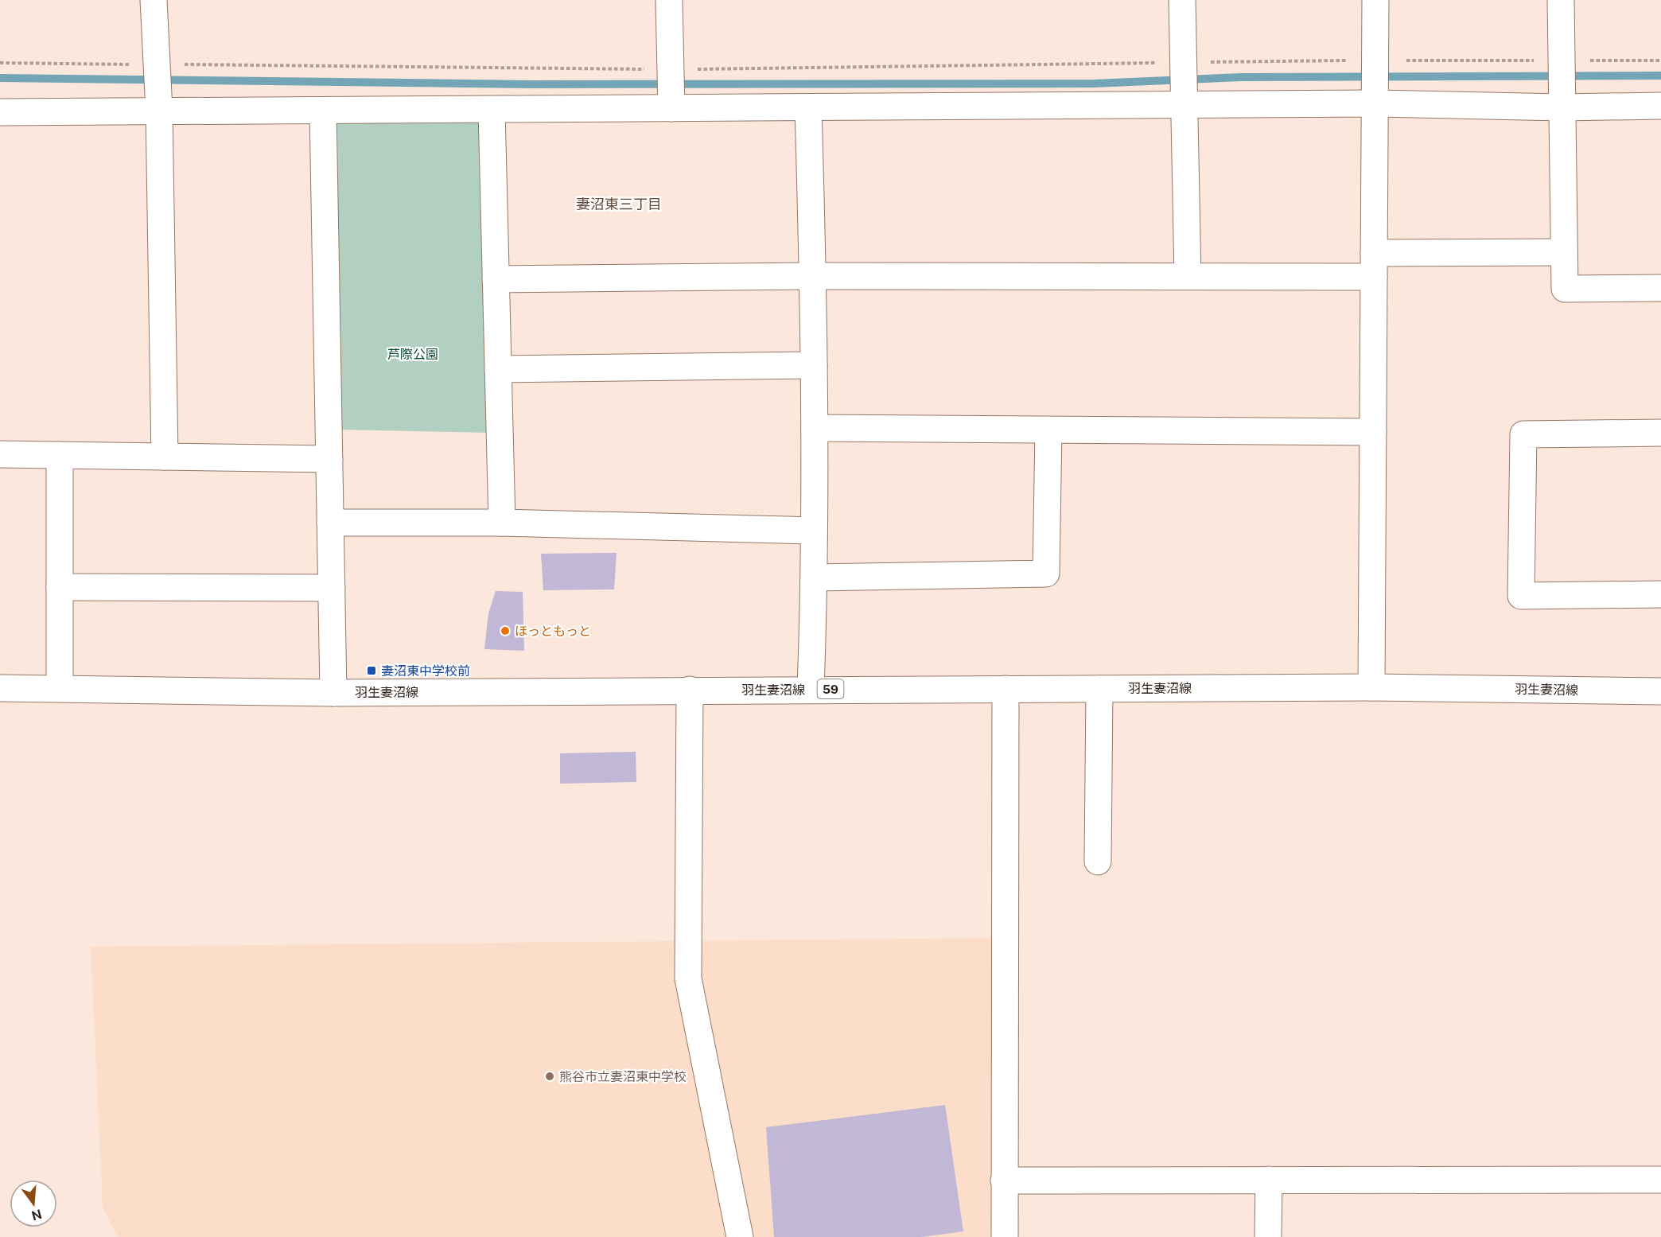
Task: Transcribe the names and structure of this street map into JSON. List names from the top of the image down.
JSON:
{
  "streets": {
    "street": ["羽生妻沼線", "59"]
  },
  "districts": ["妻沼東三丁目"],
  "parks": ["芦際公園"],
  "places": {
    "other": ["ほっともっと", "熊谷市立妻沼東中学校"],
    "transit": ["妻沼東中学校前"]
  },
  "north": "bottom"
}
